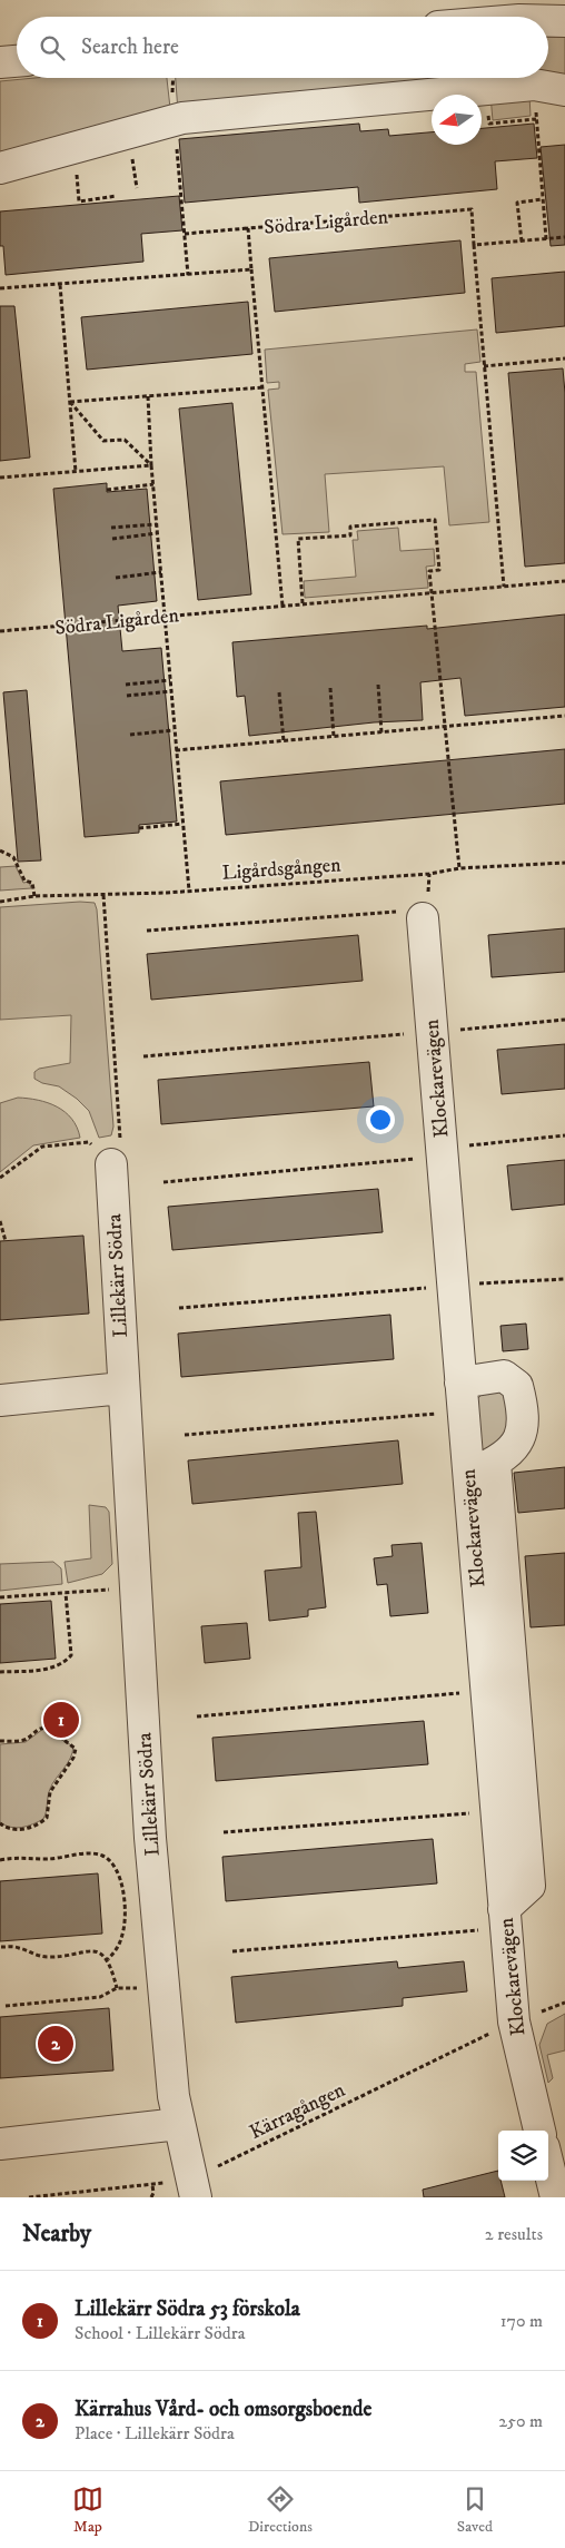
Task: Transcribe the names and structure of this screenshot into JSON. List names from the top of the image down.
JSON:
{
  "streets": {
    "street": ["Klockarevägen", "Lillekärr Södra"],
    "path": ["Södra Ligården", "Ligårdsgången", "Kärragången"]
  },
  "crossings": [
    ["Klockarevägen", "Kärragången"],
    ["Lillekärr Södra", "Kärragången"]
  ],
  "north": "left",
  "page": {
    "search": "Search here",
    "pins": ["1", "2"],
    "heading": ["Nearby", "2 results"],
    "list": [
      {
        "mark": "1",
        "name": "Lillekärr Södra 53 förskola",
        "note": "School · Lillekärr Södra",
        "value": "170 m"
      },
      {
        "mark": "2",
        "name": "Kärrahus Vård- och omsorgsboende",
        "note": "Place · Lillekärr Södra",
        "value": "250 m"
      }
    ],
    "nav": ["Map", "Directions", "Saved"]
  }
}
